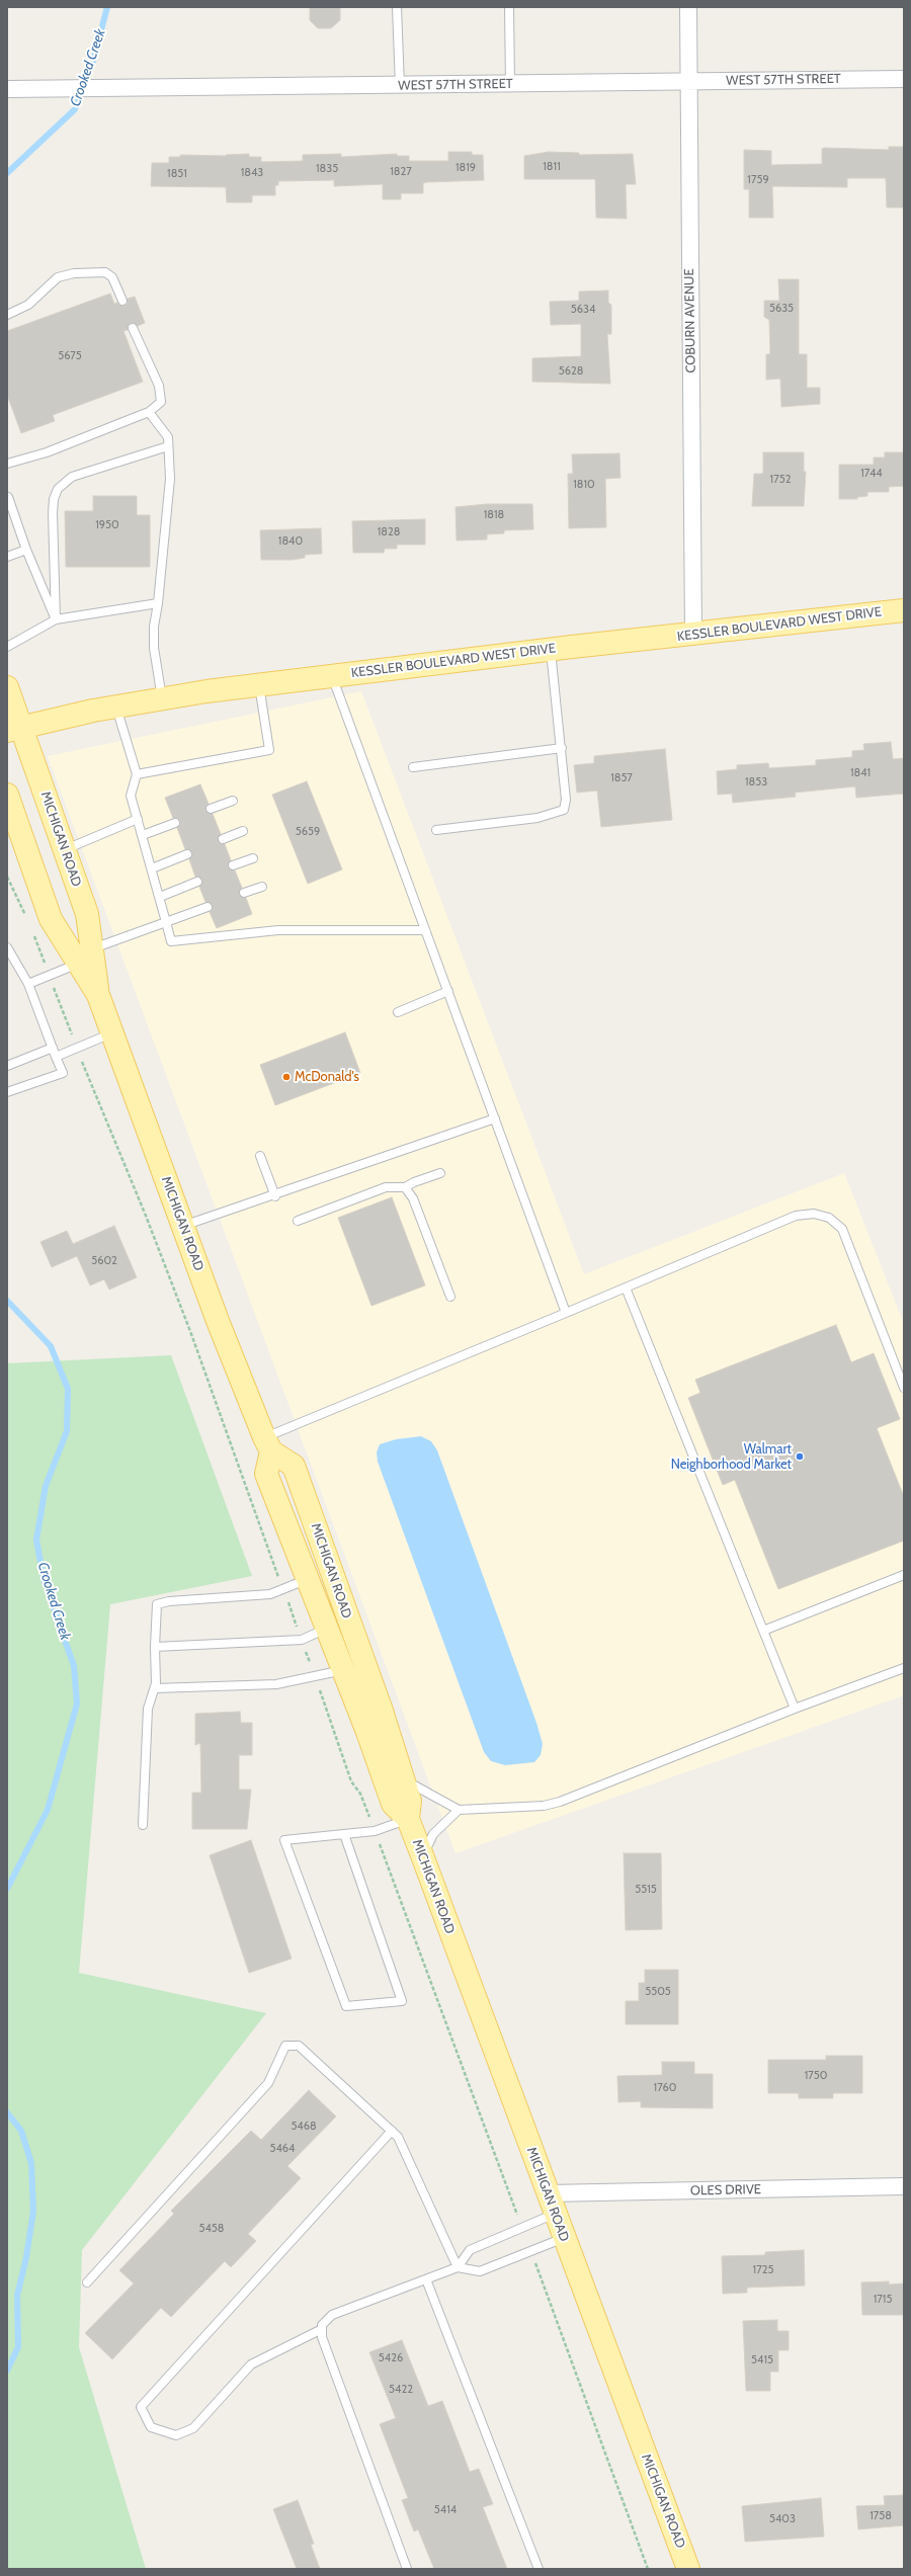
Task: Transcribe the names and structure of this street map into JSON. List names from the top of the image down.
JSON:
{
  "streets": {
    "main road": ["KESSLER BOULEVARD WEST DRIVE", "MICHIGAN ROAD"],
    "street": ["WEST 57TH STREET", "COBURN AVENUE", "OLES DRIVE"]
  },
  "crossings": [
    ["WEST 57TH STREET", "COBURN AVENUE"],
    ["COBURN AVENUE", "KESSLER BOULEVARD WEST DRIVE"],
    ["KESSLER BOULEVARD WEST DRIVE", "MICHIGAN ROAD"],
    ["MICHIGAN ROAD", "OLES DRIVE"]
  ],
  "water": ["Crooked Creek"],
  "places": ["McDonald's", "Walmart Neighborhood Market"],
  "house_numbers": [
    "1811",
    "1819",
    "1835",
    "1827",
    "1843",
    "1851",
    "1759",
    "5635",
    "5634",
    "5675",
    "5628",
    "1744",
    "1752",
    "1810",
    "1818",
    "1950",
    "1828",
    "1840",
    "1841",
    "1857",
    "1853",
    "5659",
    "5602",
    "5515",
    "5505",
    "1750",
    "1760",
    "5468",
    "5464",
    "5458",
    "1725",
    "1715",
    "5426",
    "5415",
    "5422",
    "5414",
    "1758",
    "5403"
  ]
}
